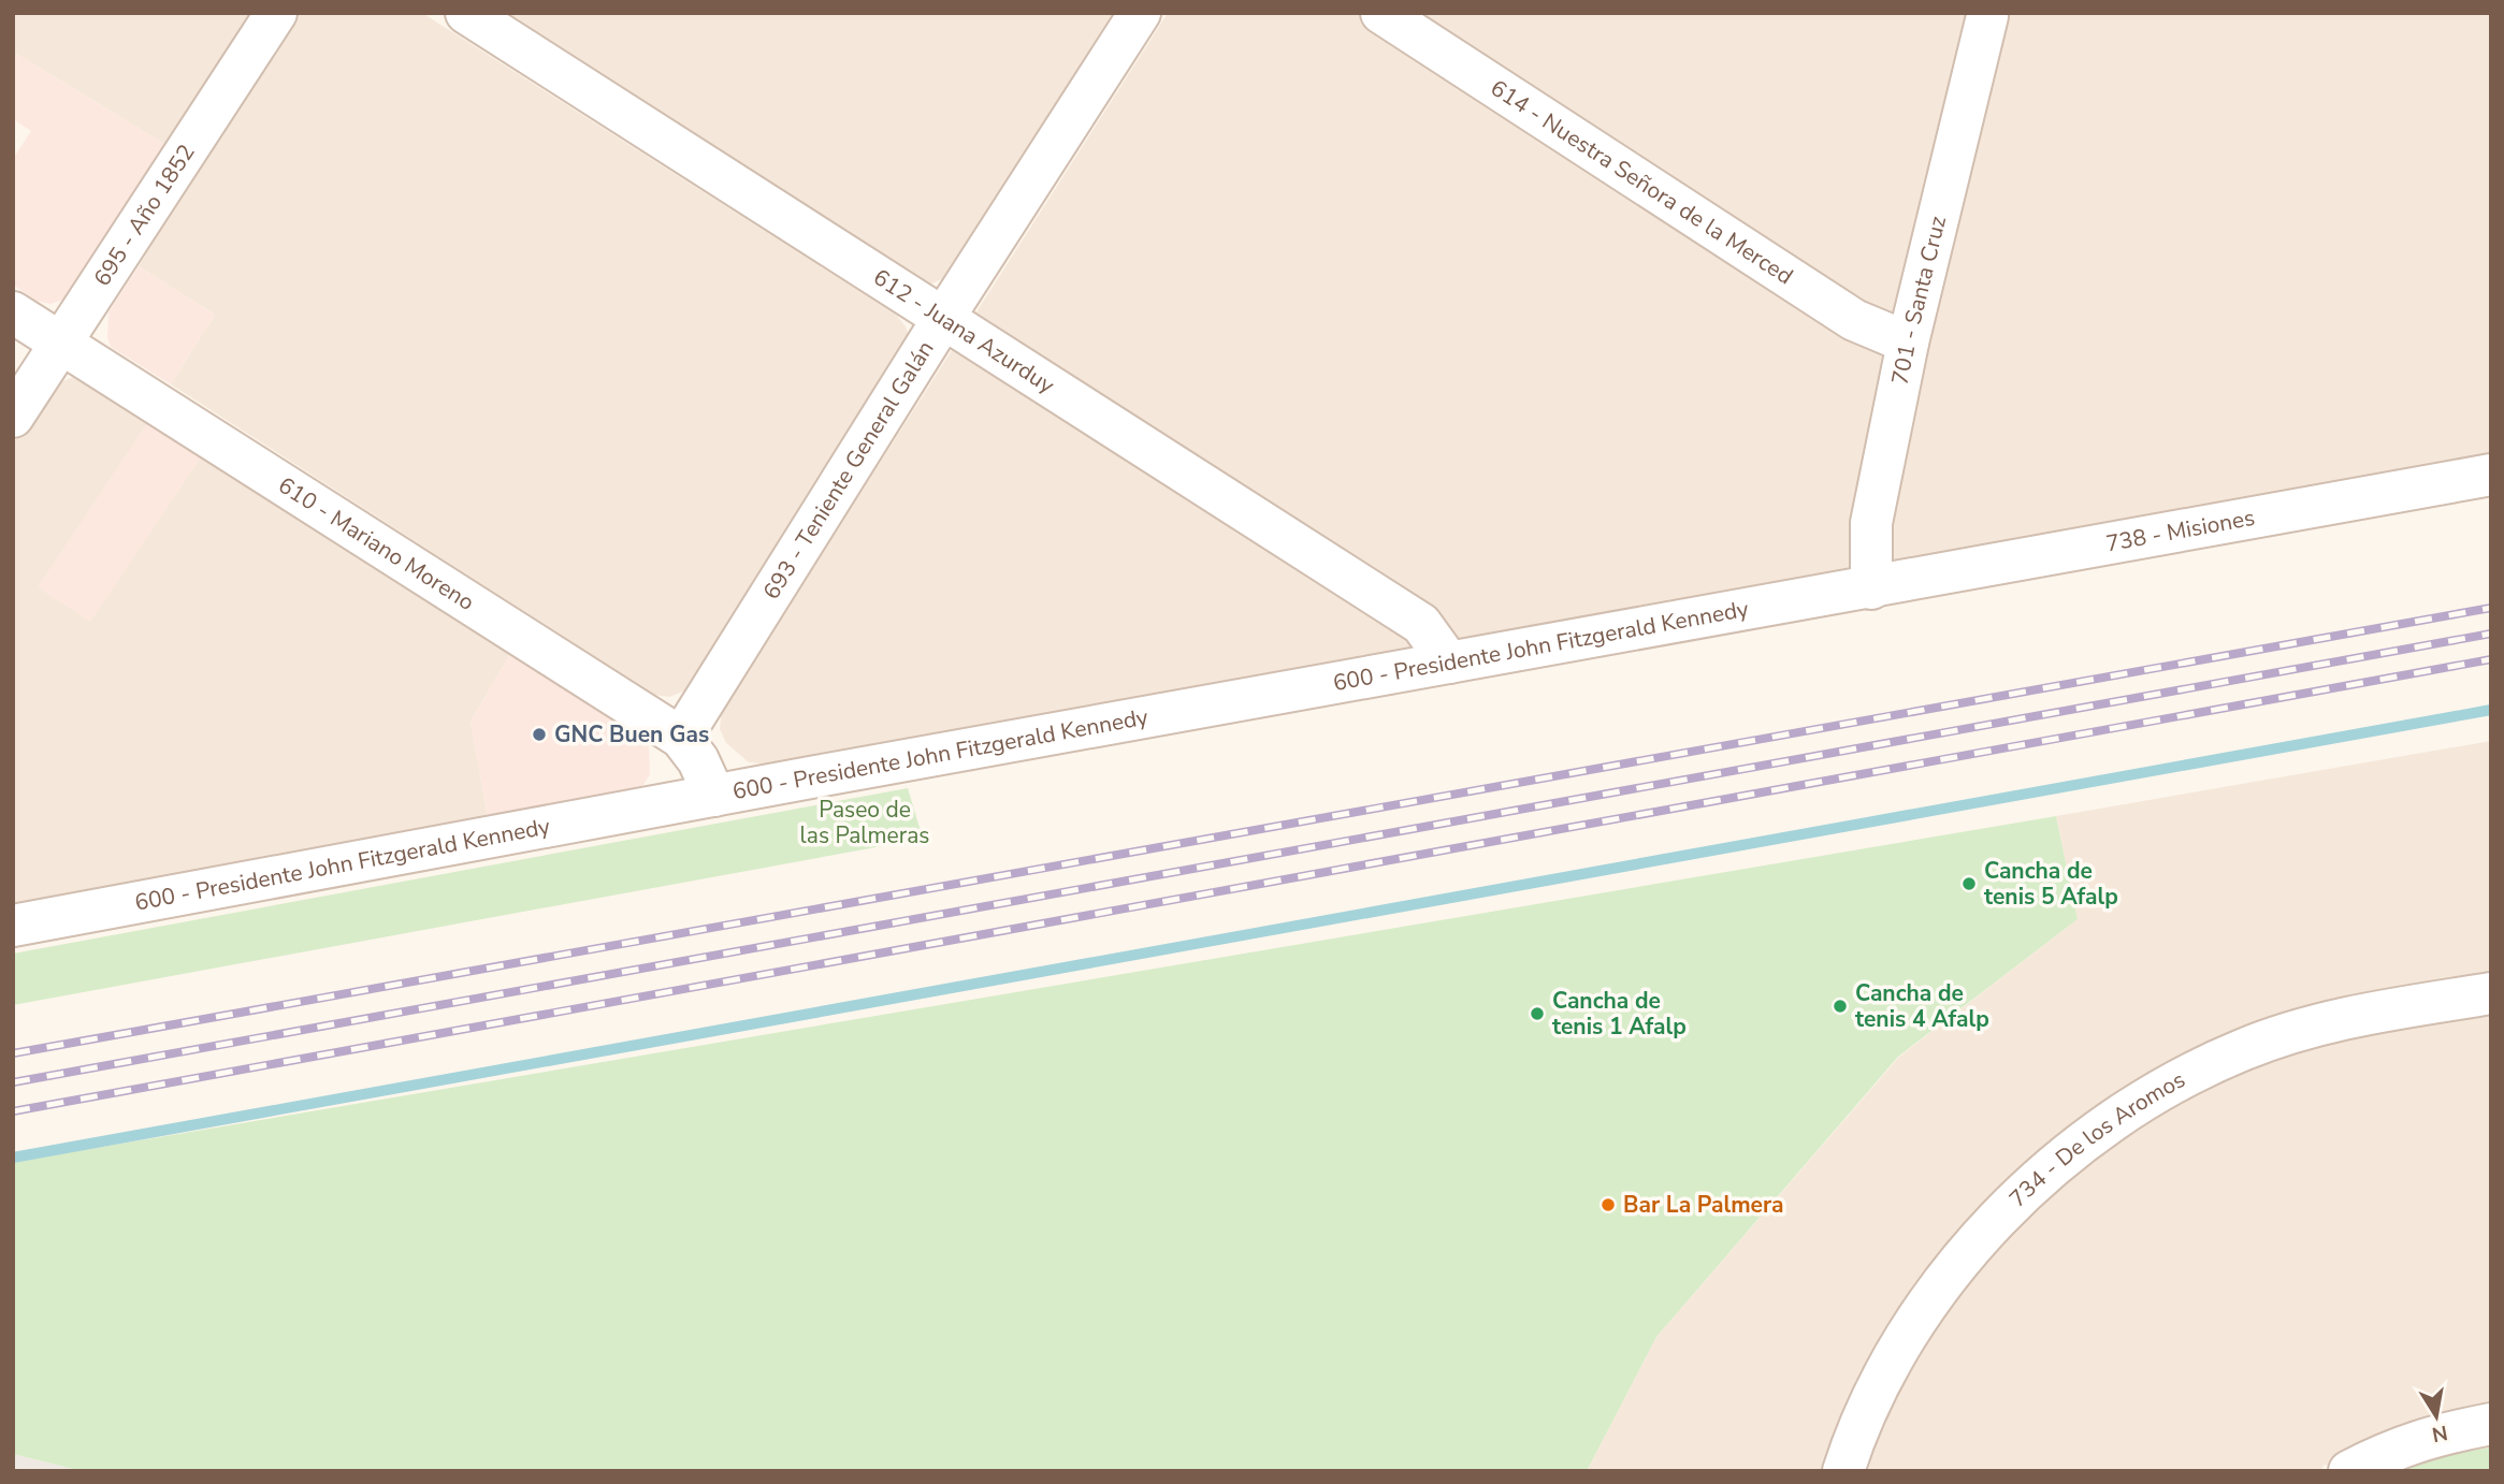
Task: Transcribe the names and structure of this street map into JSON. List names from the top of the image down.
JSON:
{
  "streets": {
    "street": [
      "614 - Nuestra Señora de la Merced",
      "695 - Año 1852",
      "701 - Santa Cruz",
      "612 - Juana Azurduy",
      "693 - Teniente General Galán",
      "738 - Misiones",
      "610 - Mariano Moreno",
      "600 - Presidente John Fitzgerald Kennedy",
      "734 - De los Aromos"
    ]
  },
  "crossings": [
    ["614 - Nuestra Señora de la Merced", "701 - Santa Cruz"],
    ["695 - Año 1852", "610 - Mariano Moreno"],
    ["701 - Santa Cruz", "738 - Misiones"],
    ["701 - Santa Cruz", "600 - Presidente John Fitzgerald Kennedy"],
    ["612 - Juana Azurduy", "693 - Teniente General Galán"],
    ["612 - Juana Azurduy", "600 - Presidente John Fitzgerald Kennedy"],
    ["693 - Teniente General Galán", "610 - Mariano Moreno"],
    ["738 - Misiones", "600 - Presidente John Fitzgerald Kennedy"],
    ["610 - Mariano Moreno", "600 - Presidente John Fitzgerald Kennedy"]
  ],
  "parks": ["Paseo de las Palmeras"],
  "places": [
    "GNC Buen Gas",
    "Cancha de tenis 5 Afalp",
    "Cancha de tenis 4 Afalp",
    "Cancha de tenis 1 Afalp",
    "Bar La Palmera"
  ],
  "north": "bottom"
}
